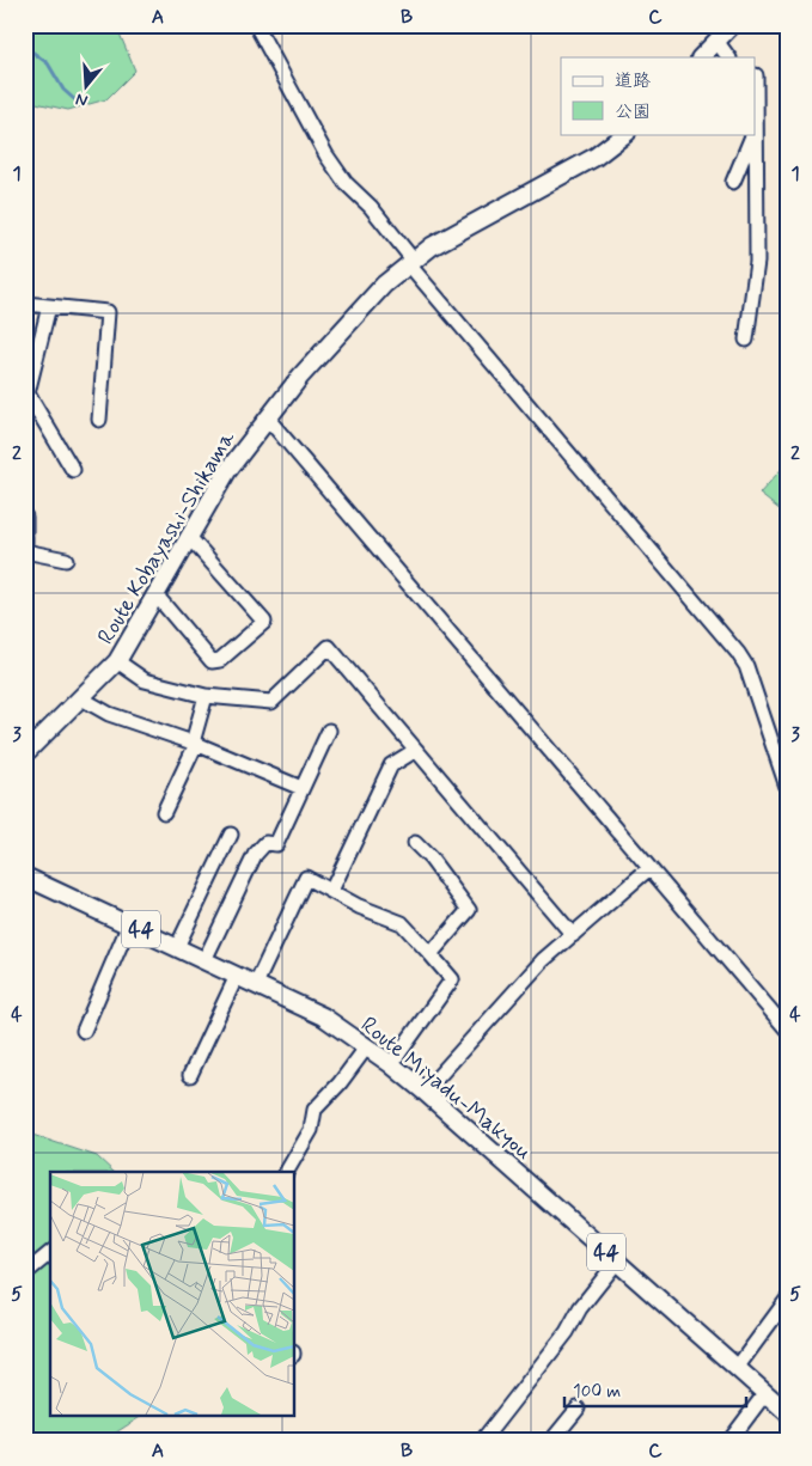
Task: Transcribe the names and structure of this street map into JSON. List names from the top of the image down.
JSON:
{
  "streets": {
    "main road": ["Route Kobayashi-Shikama", "44", "Route Miyadu-Makyou"]
  },
  "legend": ["道路", "公園"],
  "scale_bar": "100 m",
  "north": "bottom",
  "grid": {
    "columns": ["A", "B", "C"],
    "rows": [
      "1",
      "2",
      "3",
      "4",
      "5"
    ]
  }
}
